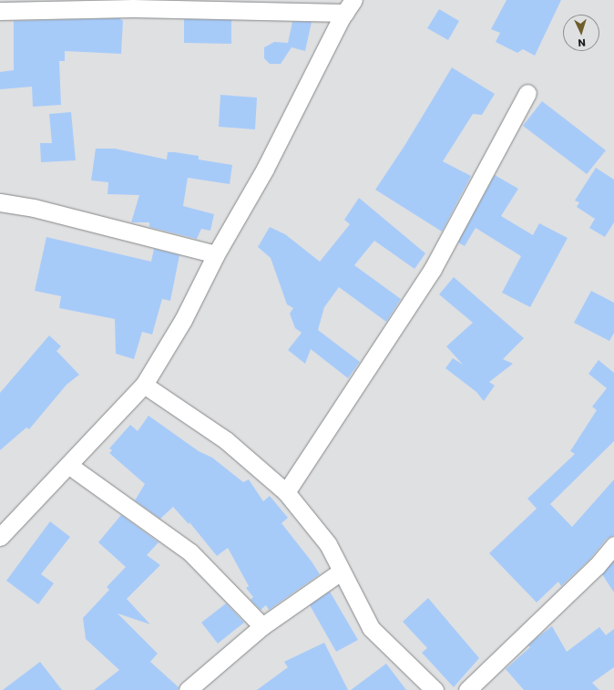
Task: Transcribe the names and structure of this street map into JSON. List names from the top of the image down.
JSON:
{
  "north": "bottom"
}
